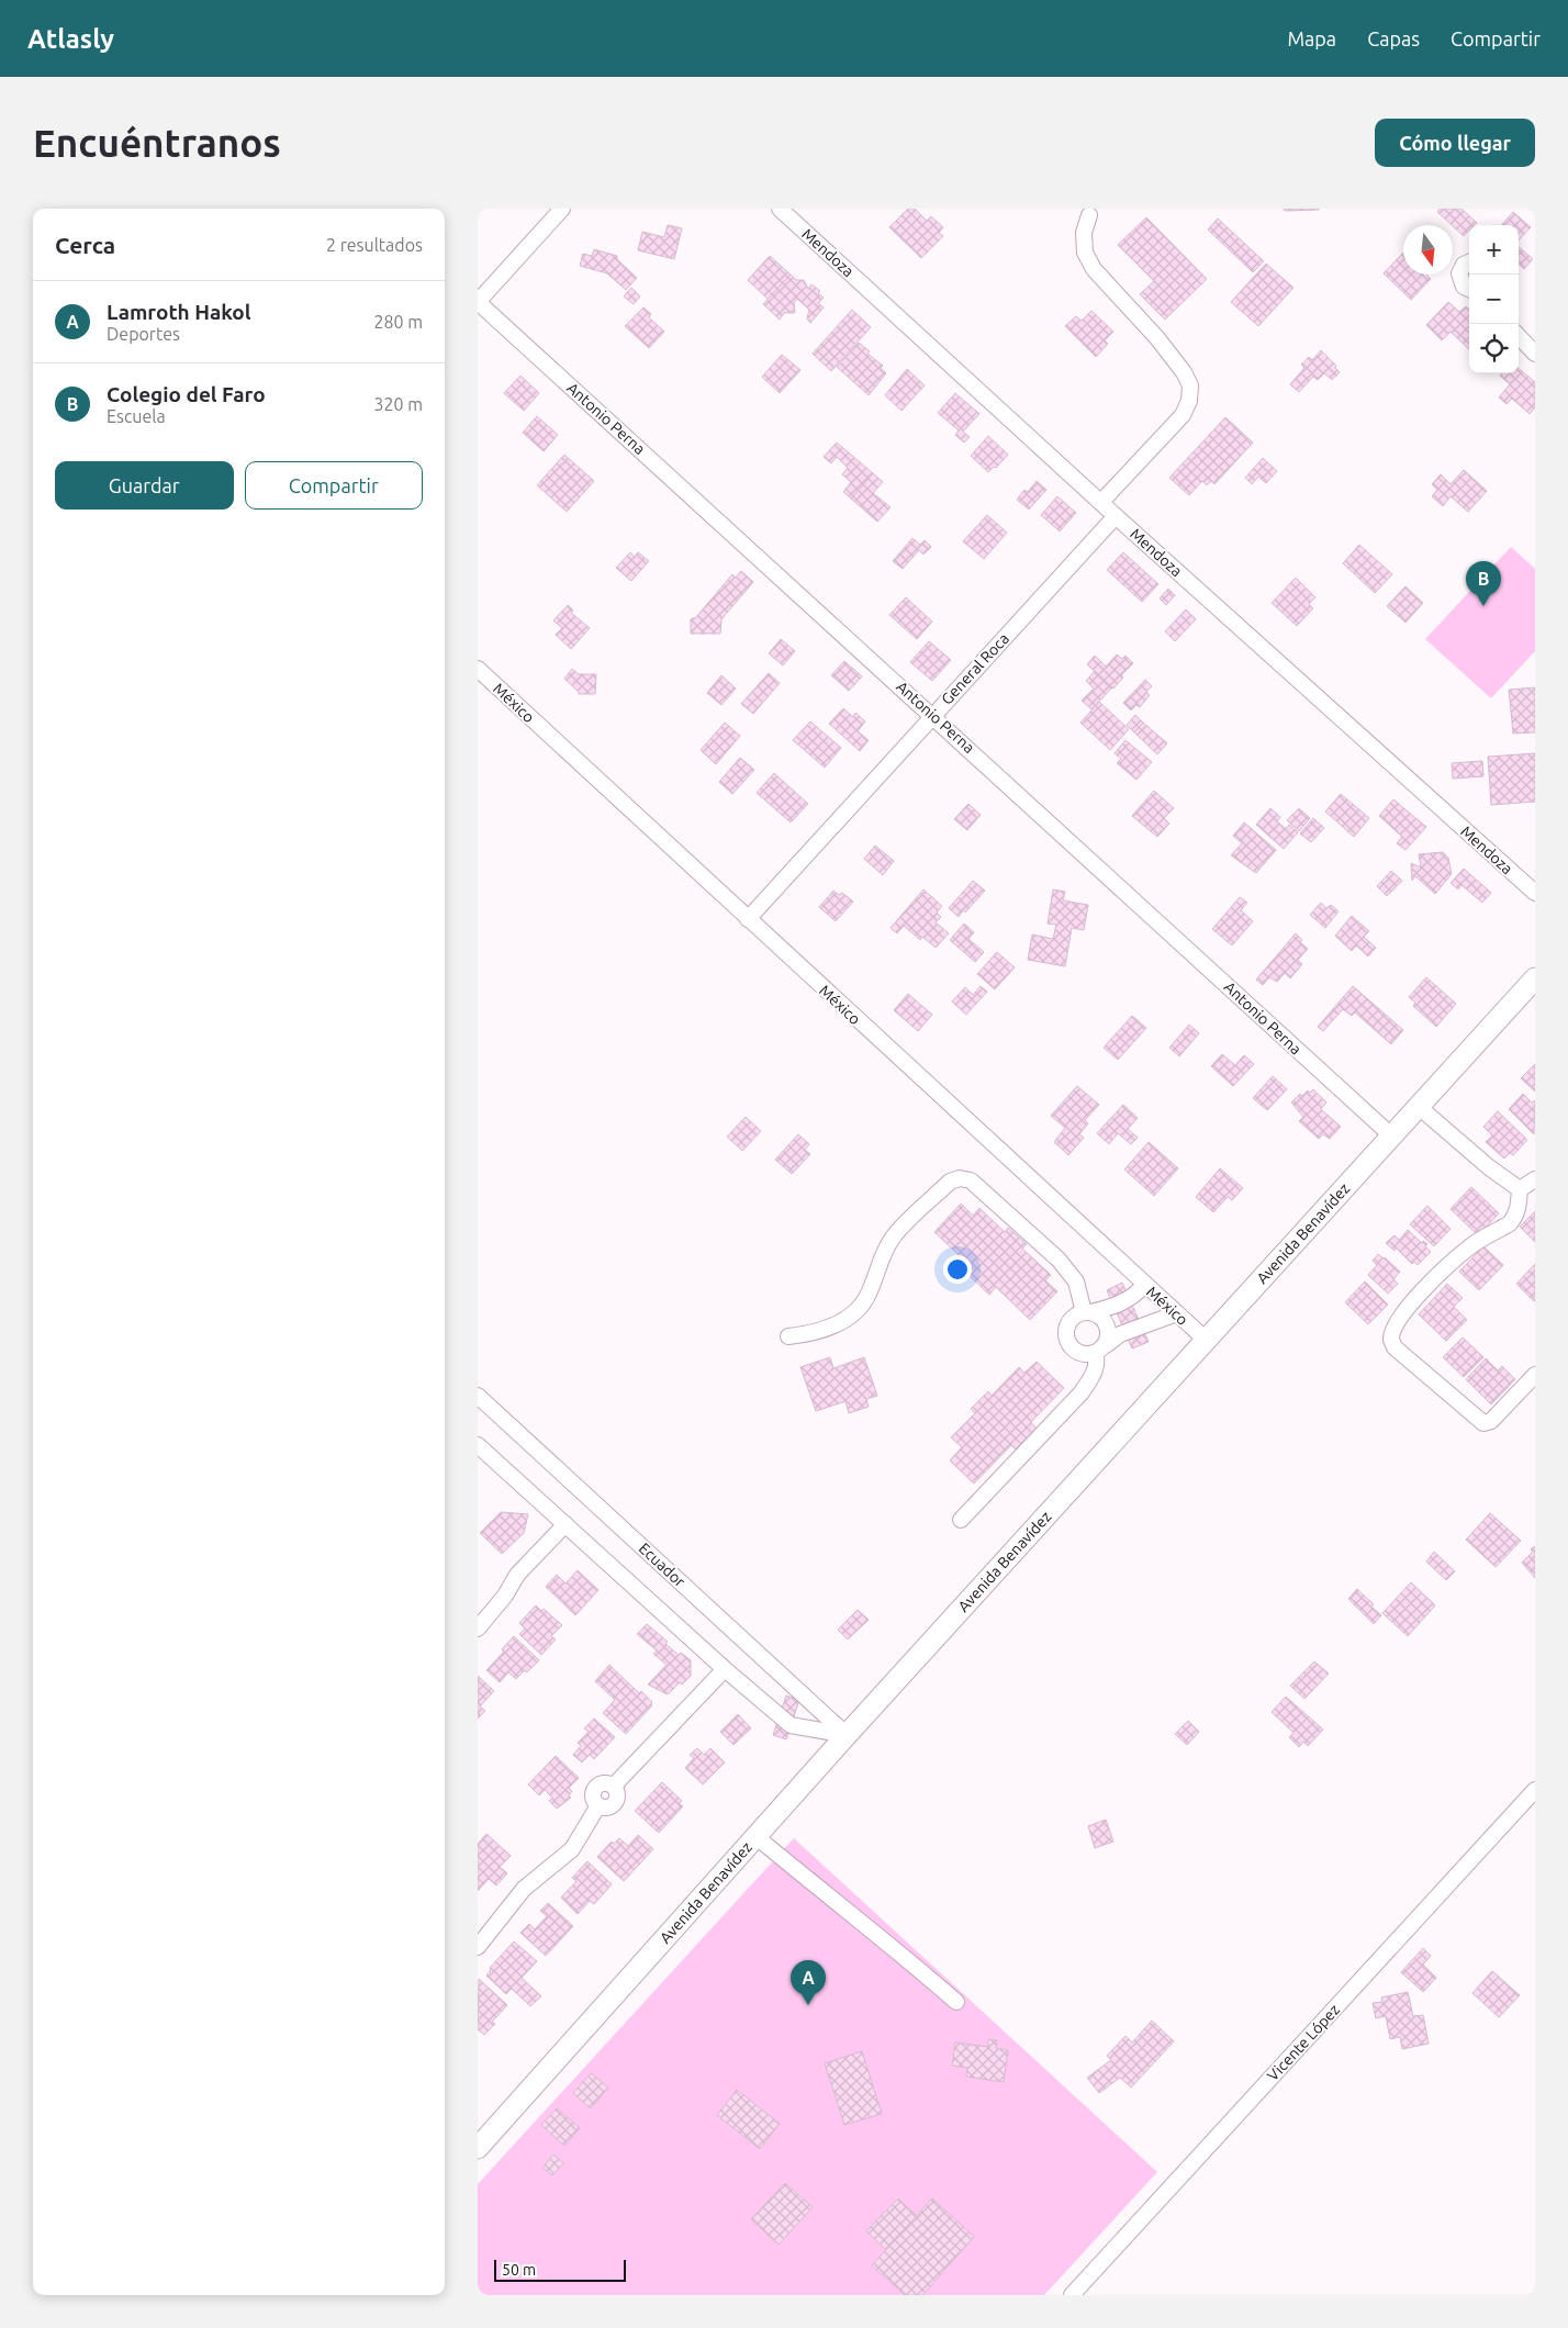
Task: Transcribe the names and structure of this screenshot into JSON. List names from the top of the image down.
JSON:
{
  "streets": {
    "main road": ["Avenida Benavídez"],
    "street": [
      "Mendoza",
      "Antonio Perna",
      "General Roca",
      "México",
      "Ecuador",
      "Vicente López"
    ]
  },
  "crossings": [
    ["Mendoza", "General Roca"],
    ["Antonio Perna", "General Roca"],
    ["Antonio Perna", "Avenida Benavídez"],
    ["General Roca", "México"],
    ["México", "Avenida Benavídez"],
    ["Avenida Benavídez", "Ecuador"]
  ],
  "scale_bar": "50 m",
  "north": "bottom",
  "page": {
    "header": "Atlasly",
    "nav": ["Mapa", "Capas", "Compartir"],
    "buttons": [
      "Cómo llegar",
      ["Guardar", "Compartir"]
    ],
    "title": "Encuéntranos",
    "heading": ["Cerca", "2 resultados"],
    "map_buttons": ["+", "−"],
    "list": [
      {
        "mark": "A",
        "name": "Lamroth Hakol",
        "note": "Deportes",
        "value": "280 m"
      },
      {
        "mark": "B",
        "name": "Colegio del Faro",
        "note": "Escuela",
        "value": "320 m"
      }
    ],
    "pins": ["B", "A"],
    "scale": "50 m"
  }
}
